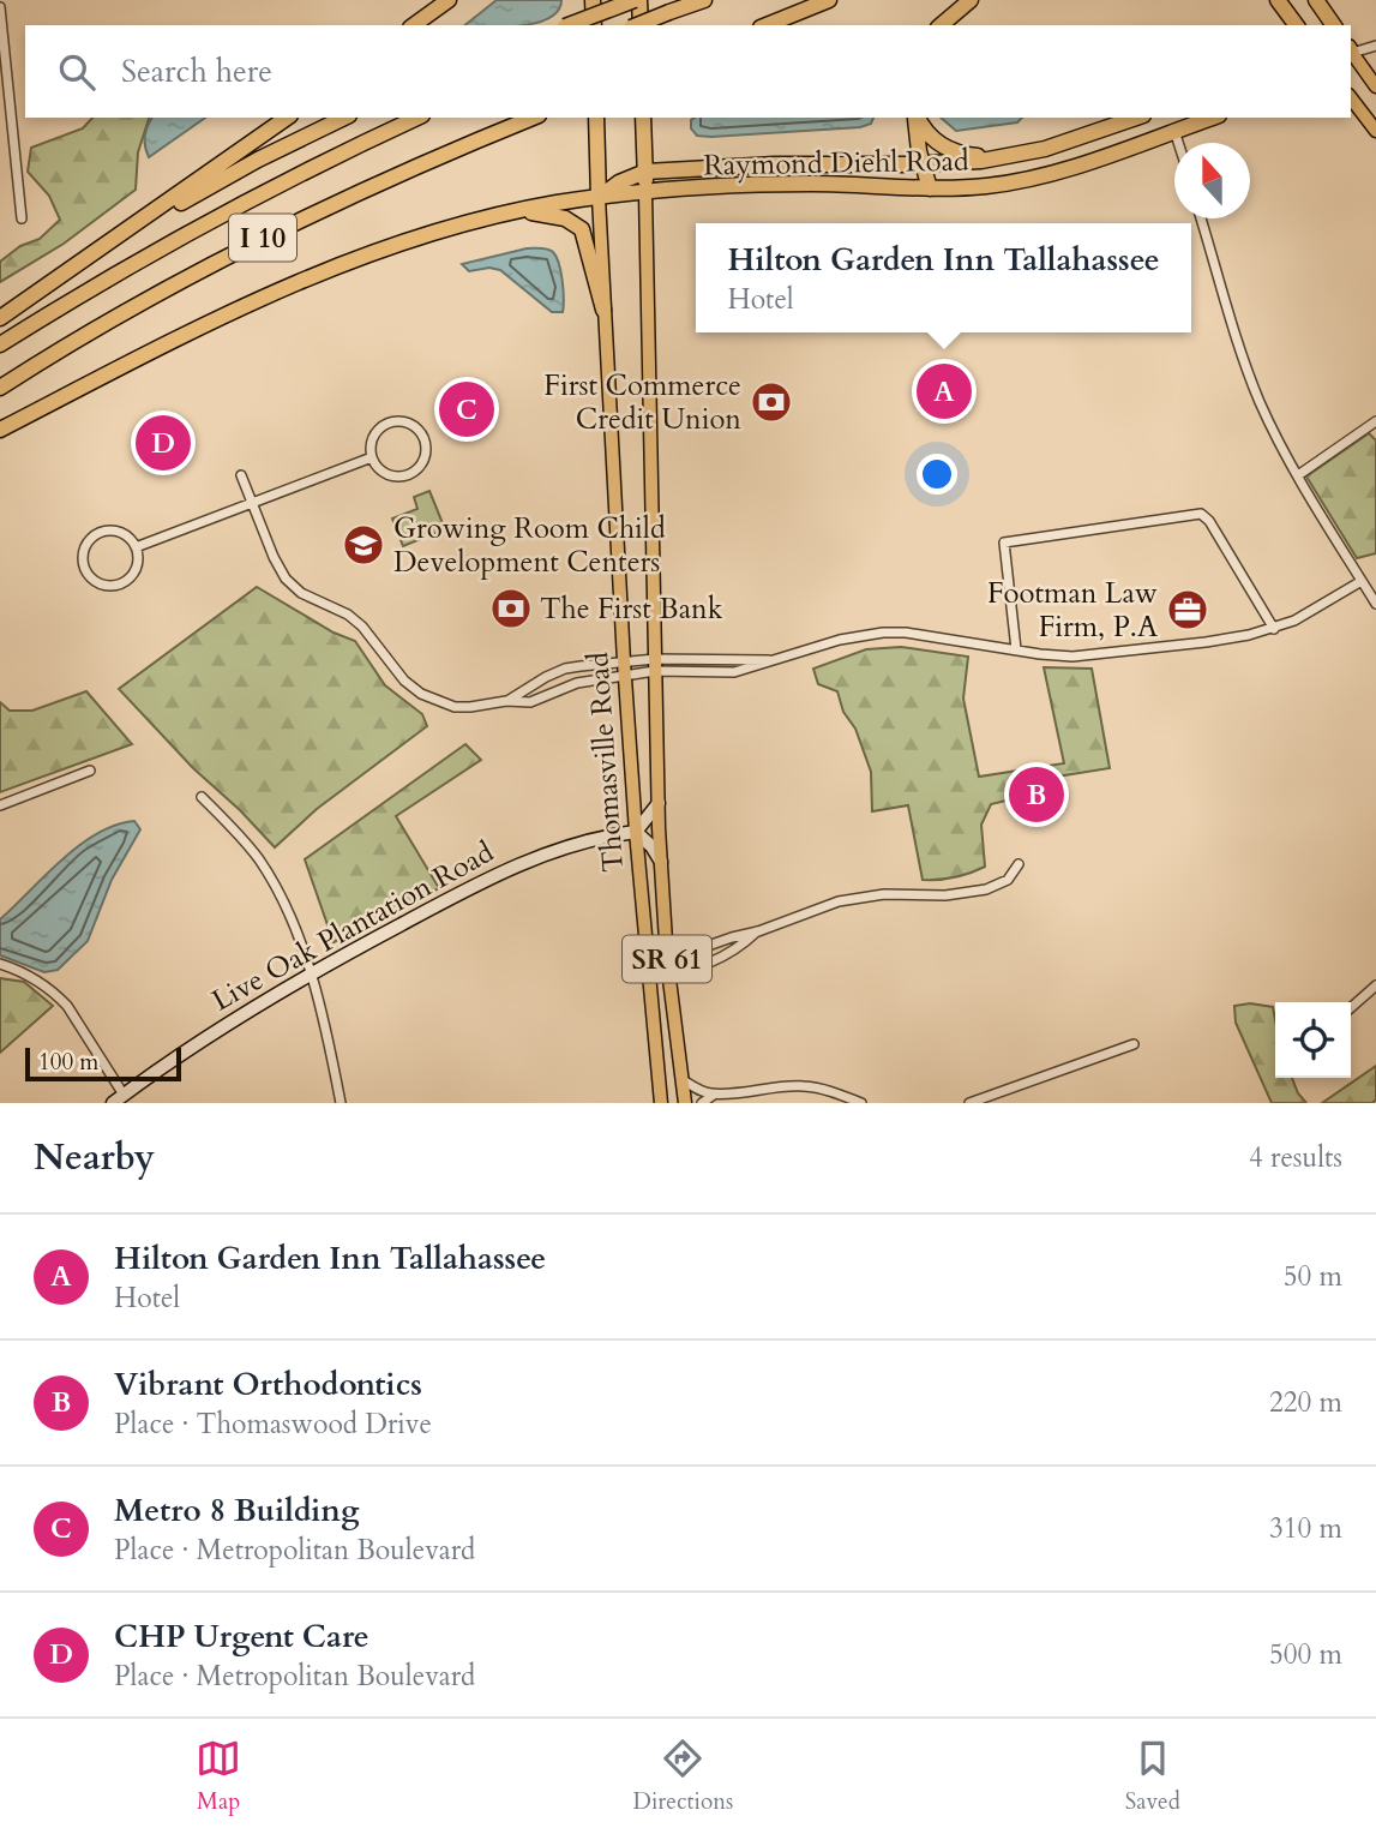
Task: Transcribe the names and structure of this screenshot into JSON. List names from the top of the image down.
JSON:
{
  "streets": {
    "highway": [
      "Raymond Diehl Road",
      "I 10",
      "Thomasville Road",
      "SR 61"
    ],
    "street": ["Live Oak Plantation Road"]
  },
  "crossings": [
    ["Raymond Diehl Road", "Thomasville Road"],
    ["Thomasville Road", "Live Oak Plantation Road"]
  ],
  "places": {
    "bank": ["First Commerce Credit Union", "The First Bank"],
    "school or university": ["Growing Room Child Development Centers"],
    "office": ["Footman Law Firm, P.A"]
  },
  "scale_bar": "100 m",
  "north": "top",
  "page": {
    "search": "Search here",
    "popup": ["Hilton Garden Inn Tallahassee", "Hotel"],
    "pins": [
      "A",
      "C",
      "D",
      "B"
    ],
    "scale": "100 m",
    "heading": ["Nearby", "4 results"],
    "list": [
      {
        "mark": "A",
        "name": "Hilton Garden Inn Tallahassee",
        "note": "Hotel",
        "value": "50 m"
      },
      {
        "mark": "B",
        "name": "Vibrant Orthodontics",
        "note": "Place · Thomaswood Drive",
        "value": "220 m"
      },
      {
        "mark": "C",
        "name": "Metro 8 Building",
        "note": "Place · Metropolitan Boulevard",
        "value": "310 m"
      },
      {
        "mark": "D",
        "name": "CHP Urgent Care",
        "note": "Place · Metropolitan Boulevard",
        "value": "500 m"
      }
    ],
    "nav": ["Map", "Directions", "Saved"]
  }
}
